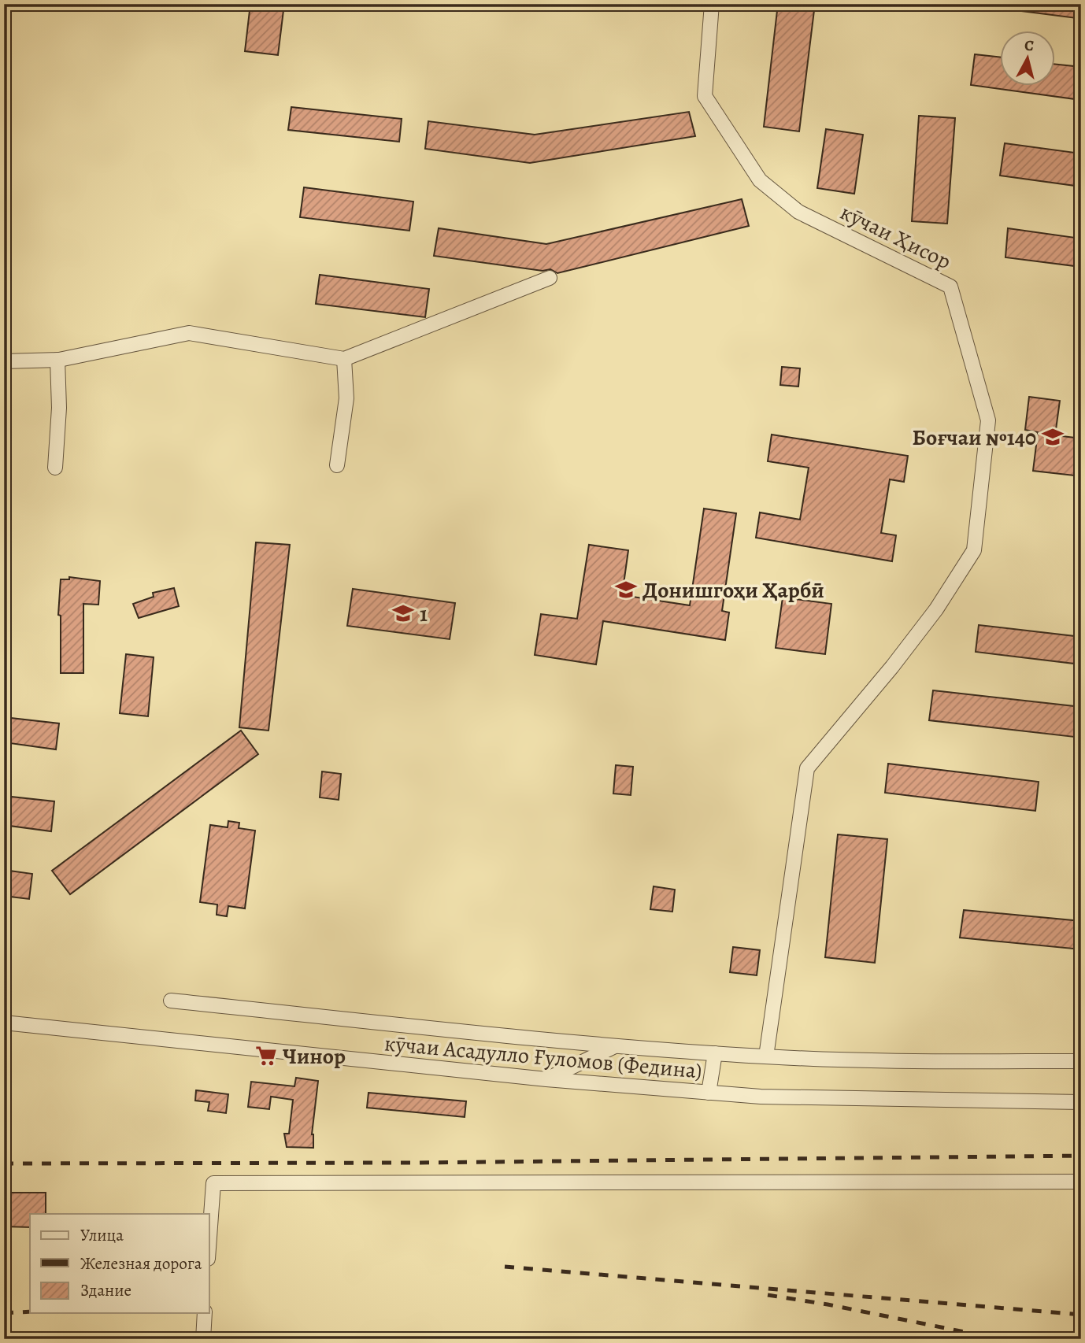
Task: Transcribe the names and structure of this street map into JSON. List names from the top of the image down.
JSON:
{
  "streets": {
    "street": ["кӯчаи Ҳисор", "кӯчаи Асадулло Ғуломов (Федина)"]
  },
  "places": {
    "school or university": ["Боғчаи №140", "Донишгоҳи Ҳарбӣ", "1"],
    "supermarket": ["Чинор"]
  },
  "legend": ["Улица", "Железная дорога", "Здание"],
  "north": "top"
}
